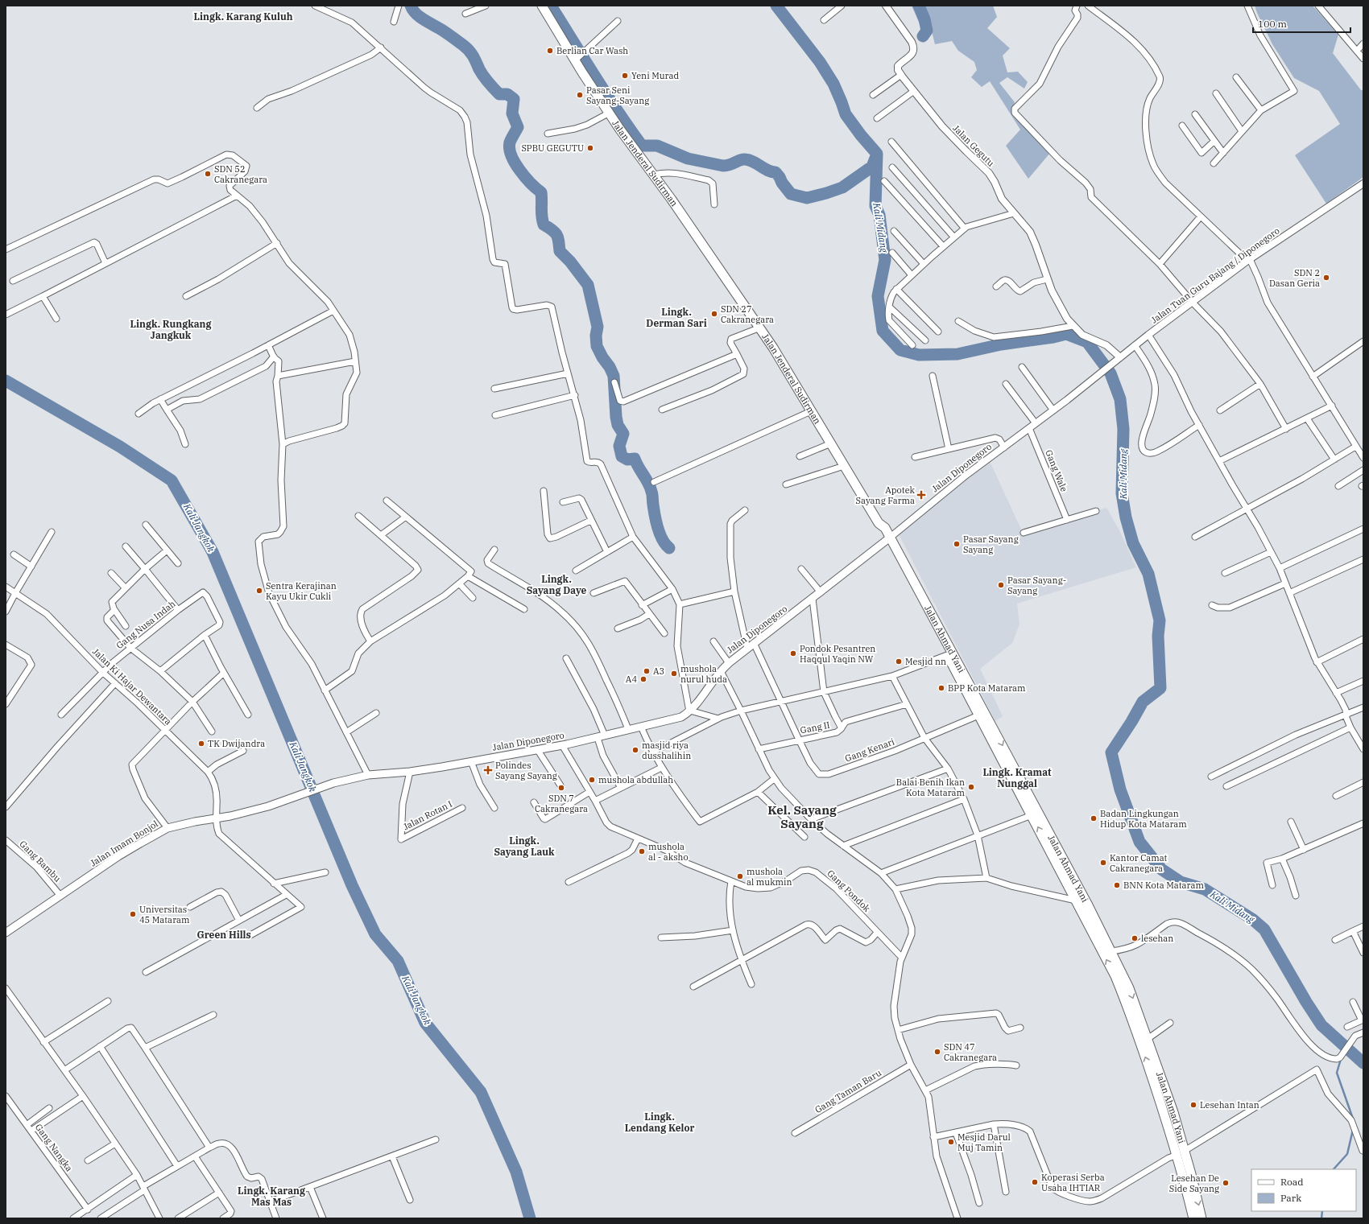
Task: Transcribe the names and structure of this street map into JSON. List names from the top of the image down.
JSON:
{
  "streets": {
    "highway": ["Jalan Jenderal Sudirman", "Jalan Ahmad Yani"],
    "main road": ["Jalan Diponegoro", "Jalan Imam Bonjol"],
    "street": [
      "Jalan Gegutu",
      "Jalan Tuan Guru Bajang / Diponegoro",
      "Gang Wale",
      "Gang Nusa Indah",
      "Jalan Ki Hajar Dewantara",
      "Gang II",
      "Gang Kenari",
      "Jalan Rotan I",
      "Gang Bambu",
      "Gang Pondok",
      "Gang Taman Baru",
      "Gang Nangka"
    ]
  },
  "crossings": [
    ["Jalan Gegutu", "Jalan Tuan Guru Bajang / Diponegoro"],
    ["Jalan Jenderal Sudirman", "Jalan Diponegoro"],
    ["Jalan Jenderal Sudirman", "Jalan Ahmad Yani"],
    ["Jalan Tuan Guru Bajang / Diponegoro", "Jalan Diponegoro"],
    ["Jalan Diponegoro", "Gang Wale"],
    ["Jalan Diponegoro", "Jalan Ahmad Yani"],
    ["Jalan Diponegoro", "Jalan Rotan I"],
    ["Jalan Diponegoro", "Jalan Imam Bonjol"],
    ["Jalan Diponegoro", "Gang Pondok"],
    ["Gang Nusa Indah", "Jalan Ki Hajar Dewantara"],
    ["Jalan Ki Hajar Dewantara", "Jalan Imam Bonjol"],
    ["Gang II", "Gang Kenari"],
    ["Jalan Imam Bonjol", "Gang Bambu"]
  ],
  "districts": [
    "Lingk. Karang Kuluh",
    "Lingk. Derman Sari",
    "Lingk. Rungkang Jangkuk",
    "Lingk. Sayang Daye",
    "Lingk. Kramat Nunggal",
    "Kel. Sayang Sayang",
    "Lingk. Sayang Lauk",
    "Green Hills",
    "Lingk. Lendang Kelor",
    "Lingk. Karang Mas Mas"
  ],
  "water": ["Kali Midang", "Kali Jangkok"],
  "places": {
    "other": [
      "Berlian Car Wash",
      "Yeni Murad",
      "Pasar Seni Sayang-Sayang",
      "SPBU GEGUTU",
      "SDN 52 Cakranegara",
      "SDN 2 Dasan Geria",
      "SDN 27 Cakranegara",
      "Pasar Sayang Sayang",
      "Pasar Sayang- Sayang",
      "Sentra Kerajinan Kayu Ukir Cukli",
      "Pondok Pesantren Haqqul Yaqin NW",
      "Mesjid nn",
      "A3",
      "mushola nurul huda",
      "A4",
      "BPP Kota Mataram",
      "TK Dwijandra",
      "masjid riya dusshalihin",
      "mushola abdullah",
      "Balai Benih Ikan Kota Mataram",
      "SDN 7 Cakranegara",
      "Badan Lingkungan Hidup Kota Mataram",
      "mushola al - aksho",
      "Kantor Camat Cakranegara",
      "mushola al mukmin",
      "BNN Kota Mataram",
      "Universitas 45 Mataram",
      "lesehan",
      "SDN 47 Cakranegara",
      "Lesehan Intan",
      "Mesjid Darul Muj Tamin",
      "Koperasi Serba Usaha IHTIAR",
      "Lesehan De Side Sayang"
    ],
    "health": ["Apotek Sayang Farma", "Polindes Sayang Sayang"]
  },
  "legend": ["Road", "Park"],
  "scale_bar": "100 m"
}
